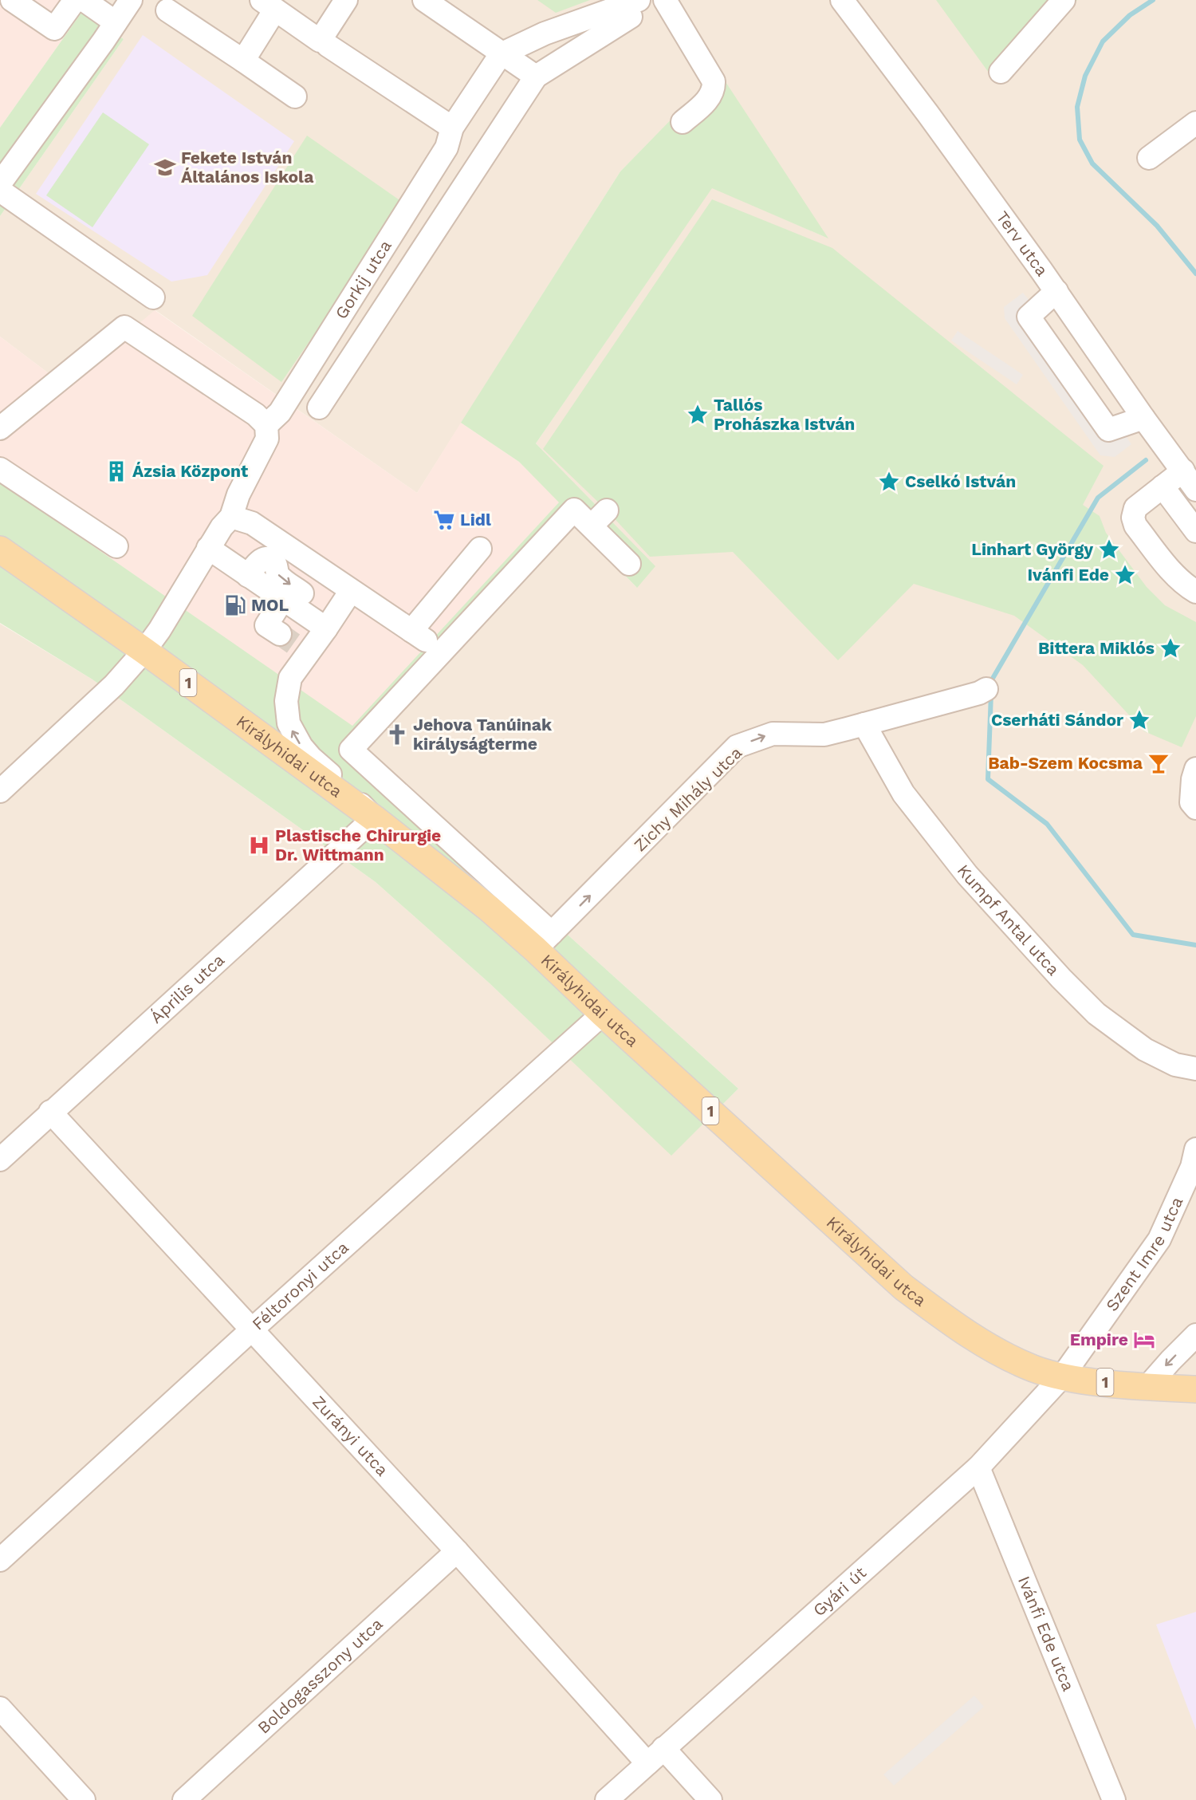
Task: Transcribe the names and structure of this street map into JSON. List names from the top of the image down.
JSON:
{
  "streets": {
    "main road": ["1", "Királyhidai utca"],
    "street": [
      "Terv utca",
      "Gorkij utca",
      "Zichy Mihály utca",
      "Kumpf Antal utca",
      "Április utca",
      "Szent Imre utca",
      "Féltoronyi utca",
      "Zurányi utca",
      "Gyári út",
      "Ivánfi Ede utca",
      "Boldogasszony utca"
    ]
  },
  "crossings": [
    ["Királyhidai utca", "Zichy Mihály utca"],
    ["Királyhidai utca", "Április utca"],
    ["Királyhidai utca", "Szent Imre utca"],
    ["Királyhidai utca", "Féltoronyi utca"],
    ["Királyhidai utca", "Gyári út"],
    ["Zichy Mihály utca", "Kumpf Antal utca"],
    ["Április utca", "Zurányi utca"],
    ["Szent Imre utca", "Gyári út"],
    ["Féltoronyi utca", "Zurányi utca"],
    ["Zurányi utca", "Gyári út"],
    ["Zurányi utca", "Boldogasszony utca"],
    ["Gyári út", "Ivánfi Ede utca"]
  ],
  "one_way": ["Zichy Mihály utca"],
  "places": {
    "school or university": ["Fekete István Általános Iskola"],
    "place": [
      "Tallós Prohászka István",
      "Cselkó István",
      "Linhart György",
      "Ivánfi Ede",
      "Bittera Miklós",
      "Cserháti Sándor"
    ],
    "building": ["Ázsia Központ"],
    "supermarket": ["Lidl"],
    "fuel station": ["MOL"],
    "church": ["Jehova Tanúinak királyságterme"],
    "bar": ["Bab-Szem Kocsma"],
    "hospital": ["Plastische Chirurgie Dr. Wittmann"],
    "hotel": ["Empire"]
  }
}
